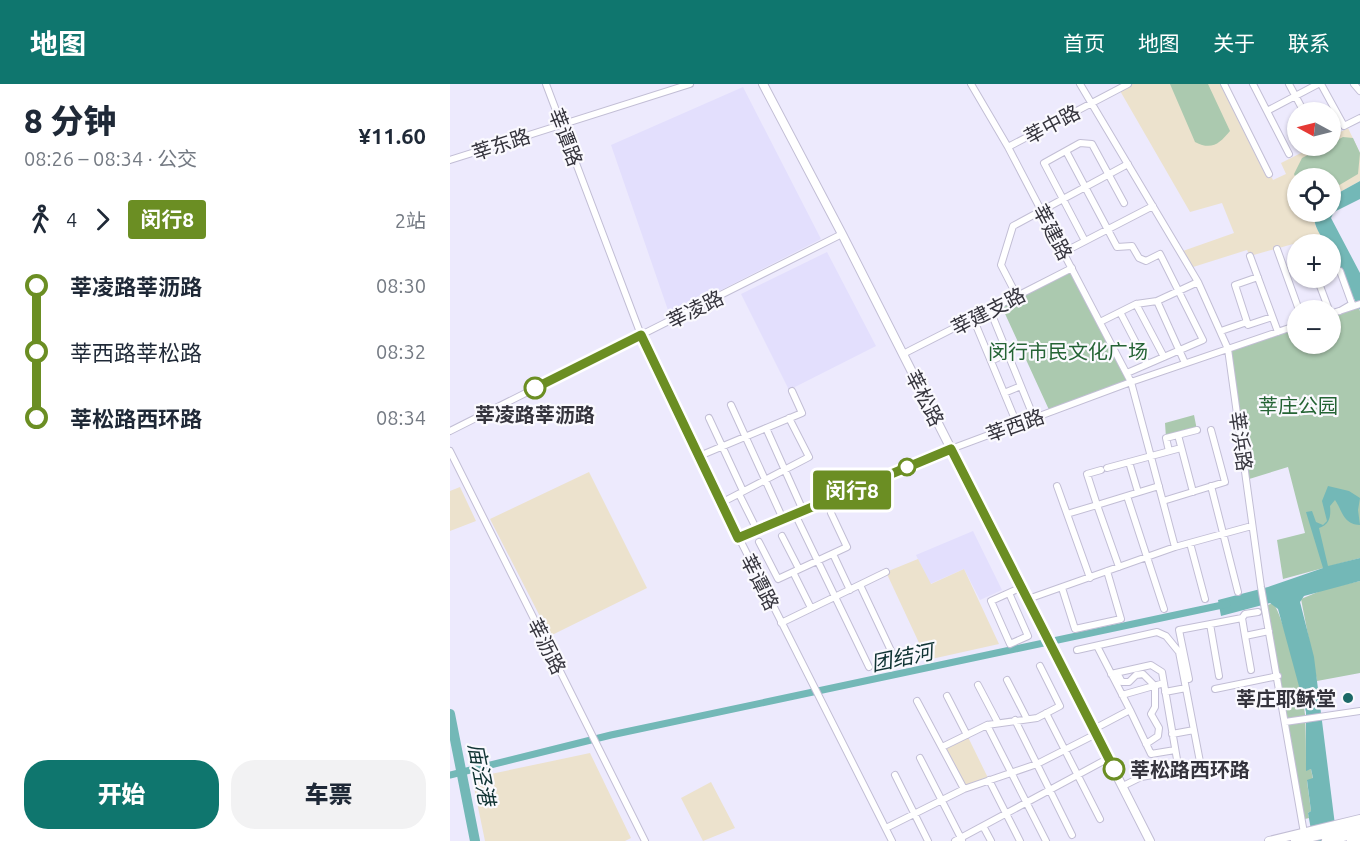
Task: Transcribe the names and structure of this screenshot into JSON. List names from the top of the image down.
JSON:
{
  "streets": {
    "main road": ["莘松路"],
    "street": [
      "莘中路",
      "莘谭路",
      "莘东路",
      "莘建路",
      "莘凌路",
      "莘建支路",
      "莘西路",
      "莘浜路",
      "莘沥路"
    ]
  },
  "crossings": [
    ["莘中路", "莘建路"],
    ["莘中路", "莘浜路"],
    ["莘谭路", "莘东路"],
    ["莘谭路", "莘凌路"],
    ["莘谭路", "莘西路"],
    ["莘建路", "莘建支路"],
    ["莘建路", "莘西路"],
    ["莘凌路", "莘松路"],
    ["莘建支路", "莘松路"],
    ["莘松路", "莘西路"],
    ["莘西路", "莘浜路"]
  ],
  "water": ["团结河", "庙泾港"],
  "parks": ["闵行市民文化广场", "莘庄公园"],
  "places": ["莘凌路莘沥路", "莘庄耶稣堂", "莘松路西环路"],
  "lines": ["bus line 闵行8"],
  "north": "left",
  "page": {
    "header": "地图",
    "nav": [
      "首页",
      "地图",
      "关于",
      "联系"
    ],
    "heading": ["8 分钟", "08:26 – 08:34 · 公交", "¥11.60"],
    "on_map": "闵行8",
    "map_buttons": ["+", "−"],
    "legs": ["4", "闵行8", "2站"],
    "list": [
      {
        "name": "莘凌路莘沥路",
        "value": "08:30"
      },
      {
        "name": "莘西路莘松路",
        "value": "08:32"
      },
      {
        "name": "莘松路西环路",
        "value": "08:34"
      }
    ],
    "buttons": ["开始", "车票"]
  }
}
